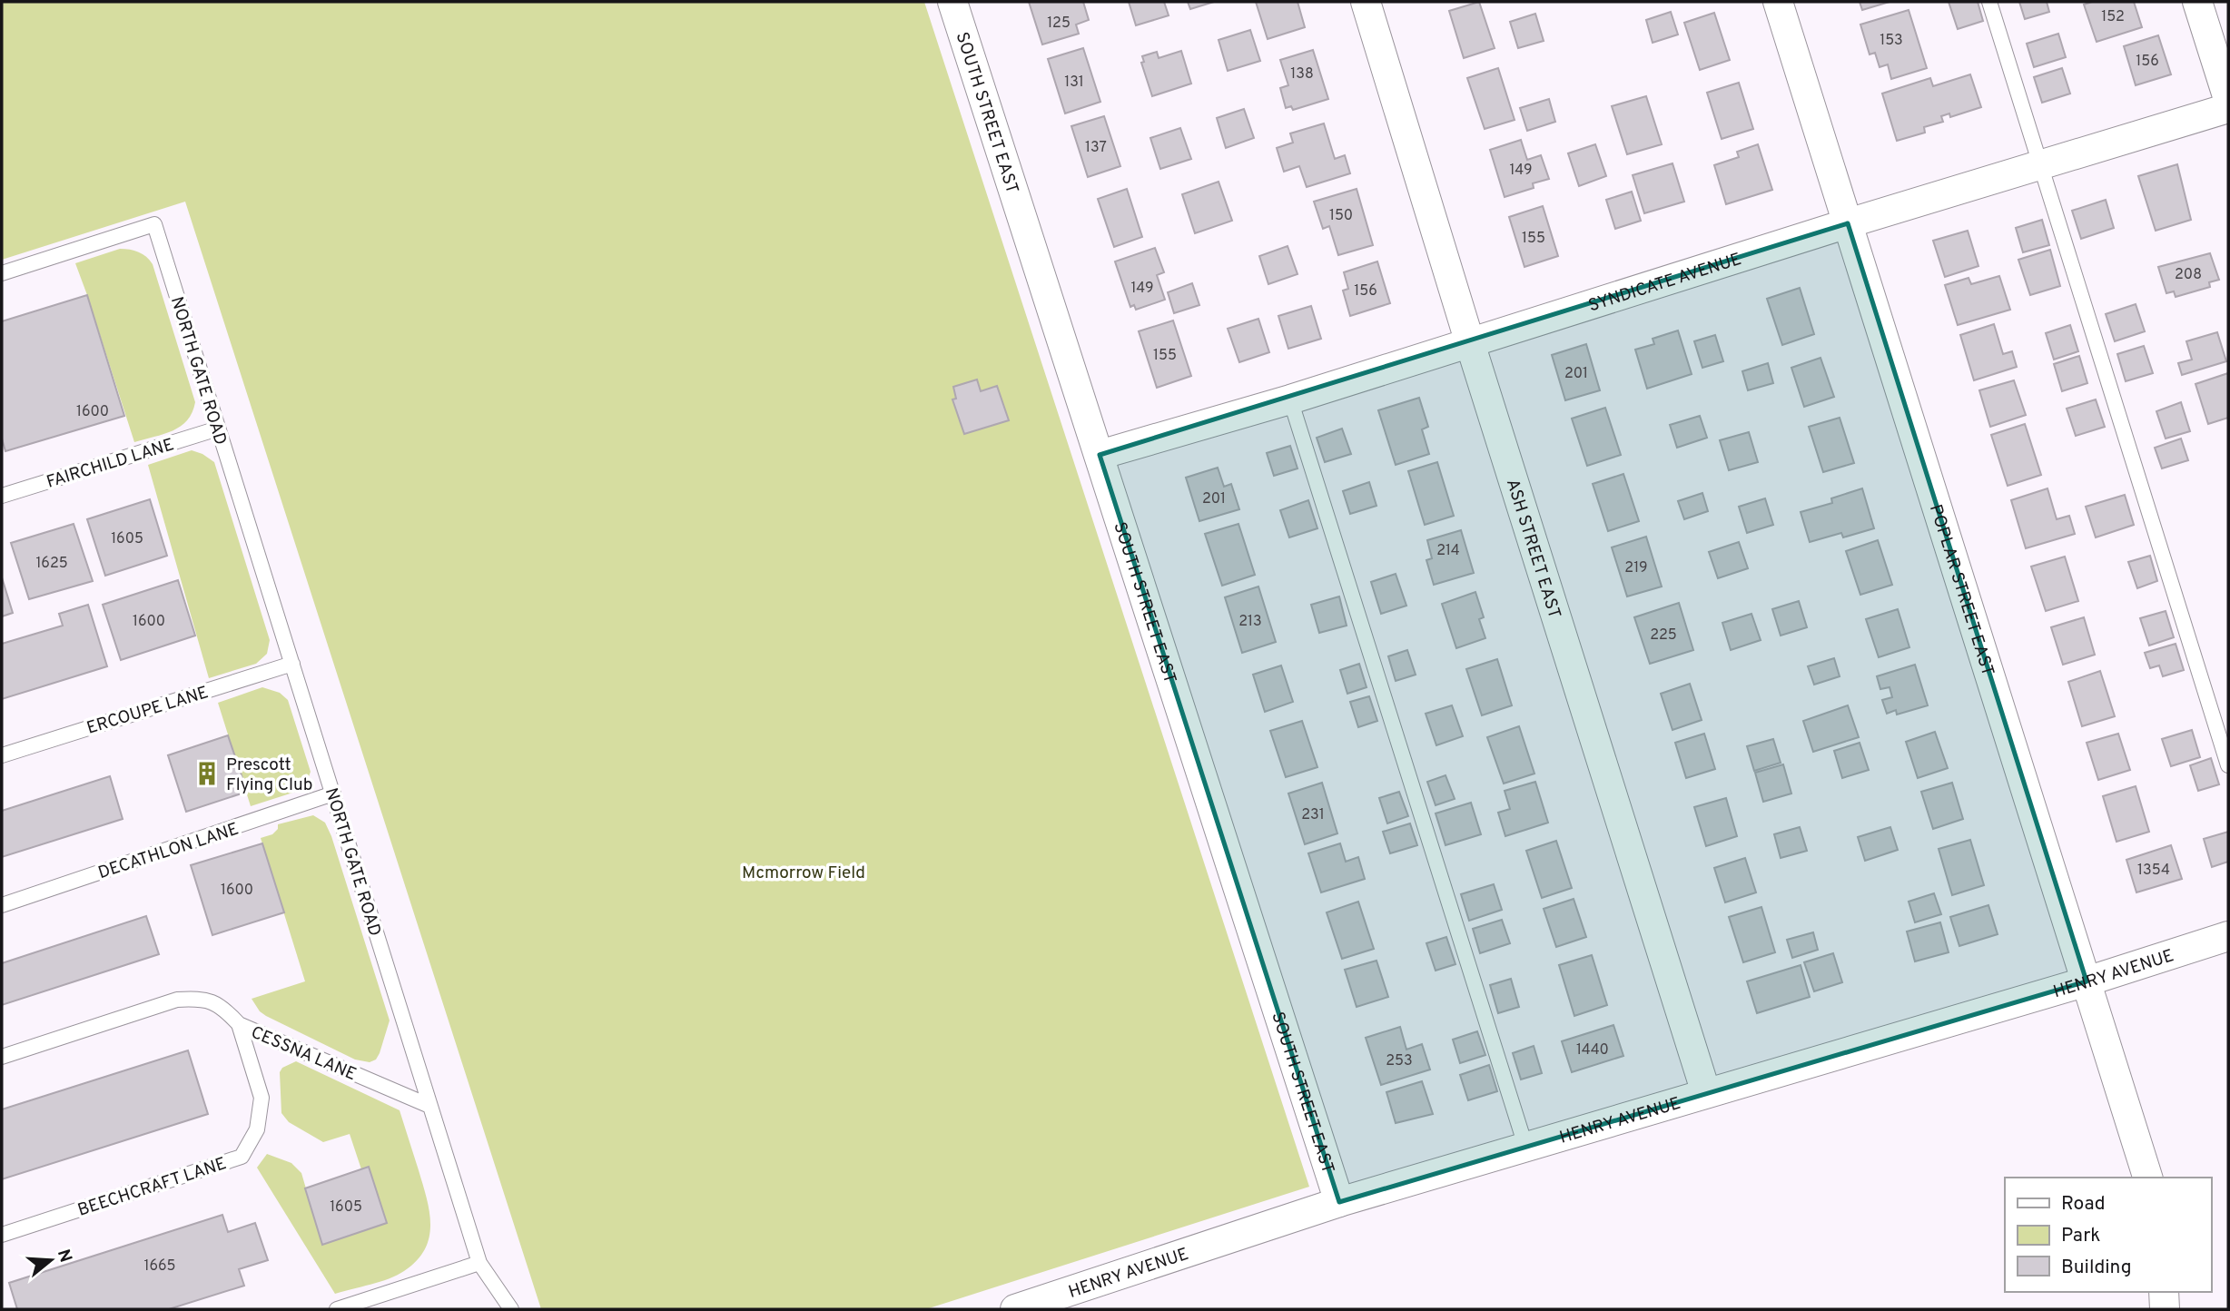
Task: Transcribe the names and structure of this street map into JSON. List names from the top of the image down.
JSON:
{
  "streets": {
    "street": [
      "SOUTH STREET EAST",
      "SYNDICATE AVENUE",
      "ASH STREET EAST",
      "POPLAR STREET EAST",
      "HENRY AVENUE"
    ],
    "lane": [
      "NORTH GATE ROAD",
      "FAIRCHILD LANE",
      "ERCOUPE LANE",
      "DECATHLON LANE",
      "CESSNA LANE",
      "BEECHCRAFT LANE"
    ]
  },
  "crossings": [
    ["SOUTH STREET EAST", "SYNDICATE AVENUE"],
    ["SOUTH STREET EAST", "HENRY AVENUE"],
    ["SYNDICATE AVENUE", "ASH STREET EAST"],
    ["SYNDICATE AVENUE", "POPLAR STREET EAST"],
    ["NORTH GATE ROAD", "FAIRCHILD LANE"],
    ["NORTH GATE ROAD", "ERCOUPE LANE"],
    ["NORTH GATE ROAD", "DECATHLON LANE"],
    ["NORTH GATE ROAD", "CESSNA LANE"],
    ["ASH STREET EAST", "HENRY AVENUE"],
    ["POPLAR STREET EAST", "HENRY AVENUE"],
    ["CESSNA LANE", "BEECHCRAFT LANE"]
  ],
  "parks": ["Mcmorrow Field"],
  "places": {
    "building": ["Prescott Flying Club"]
  },
  "house_numbers": [
    "152",
    "125",
    "153",
    "156",
    "138",
    "131",
    "137",
    "149",
    "150",
    "155",
    "208",
    "149",
    "156",
    "155",
    "201",
    "1600",
    "201",
    "1605",
    "214",
    "1625",
    "219",
    "1600",
    "213",
    "225",
    "231",
    "1354",
    "1600",
    "1440",
    "253",
    "1605",
    "1665"
  ],
  "legend": ["Road", "Park", "Building"],
  "north": "right"
}
